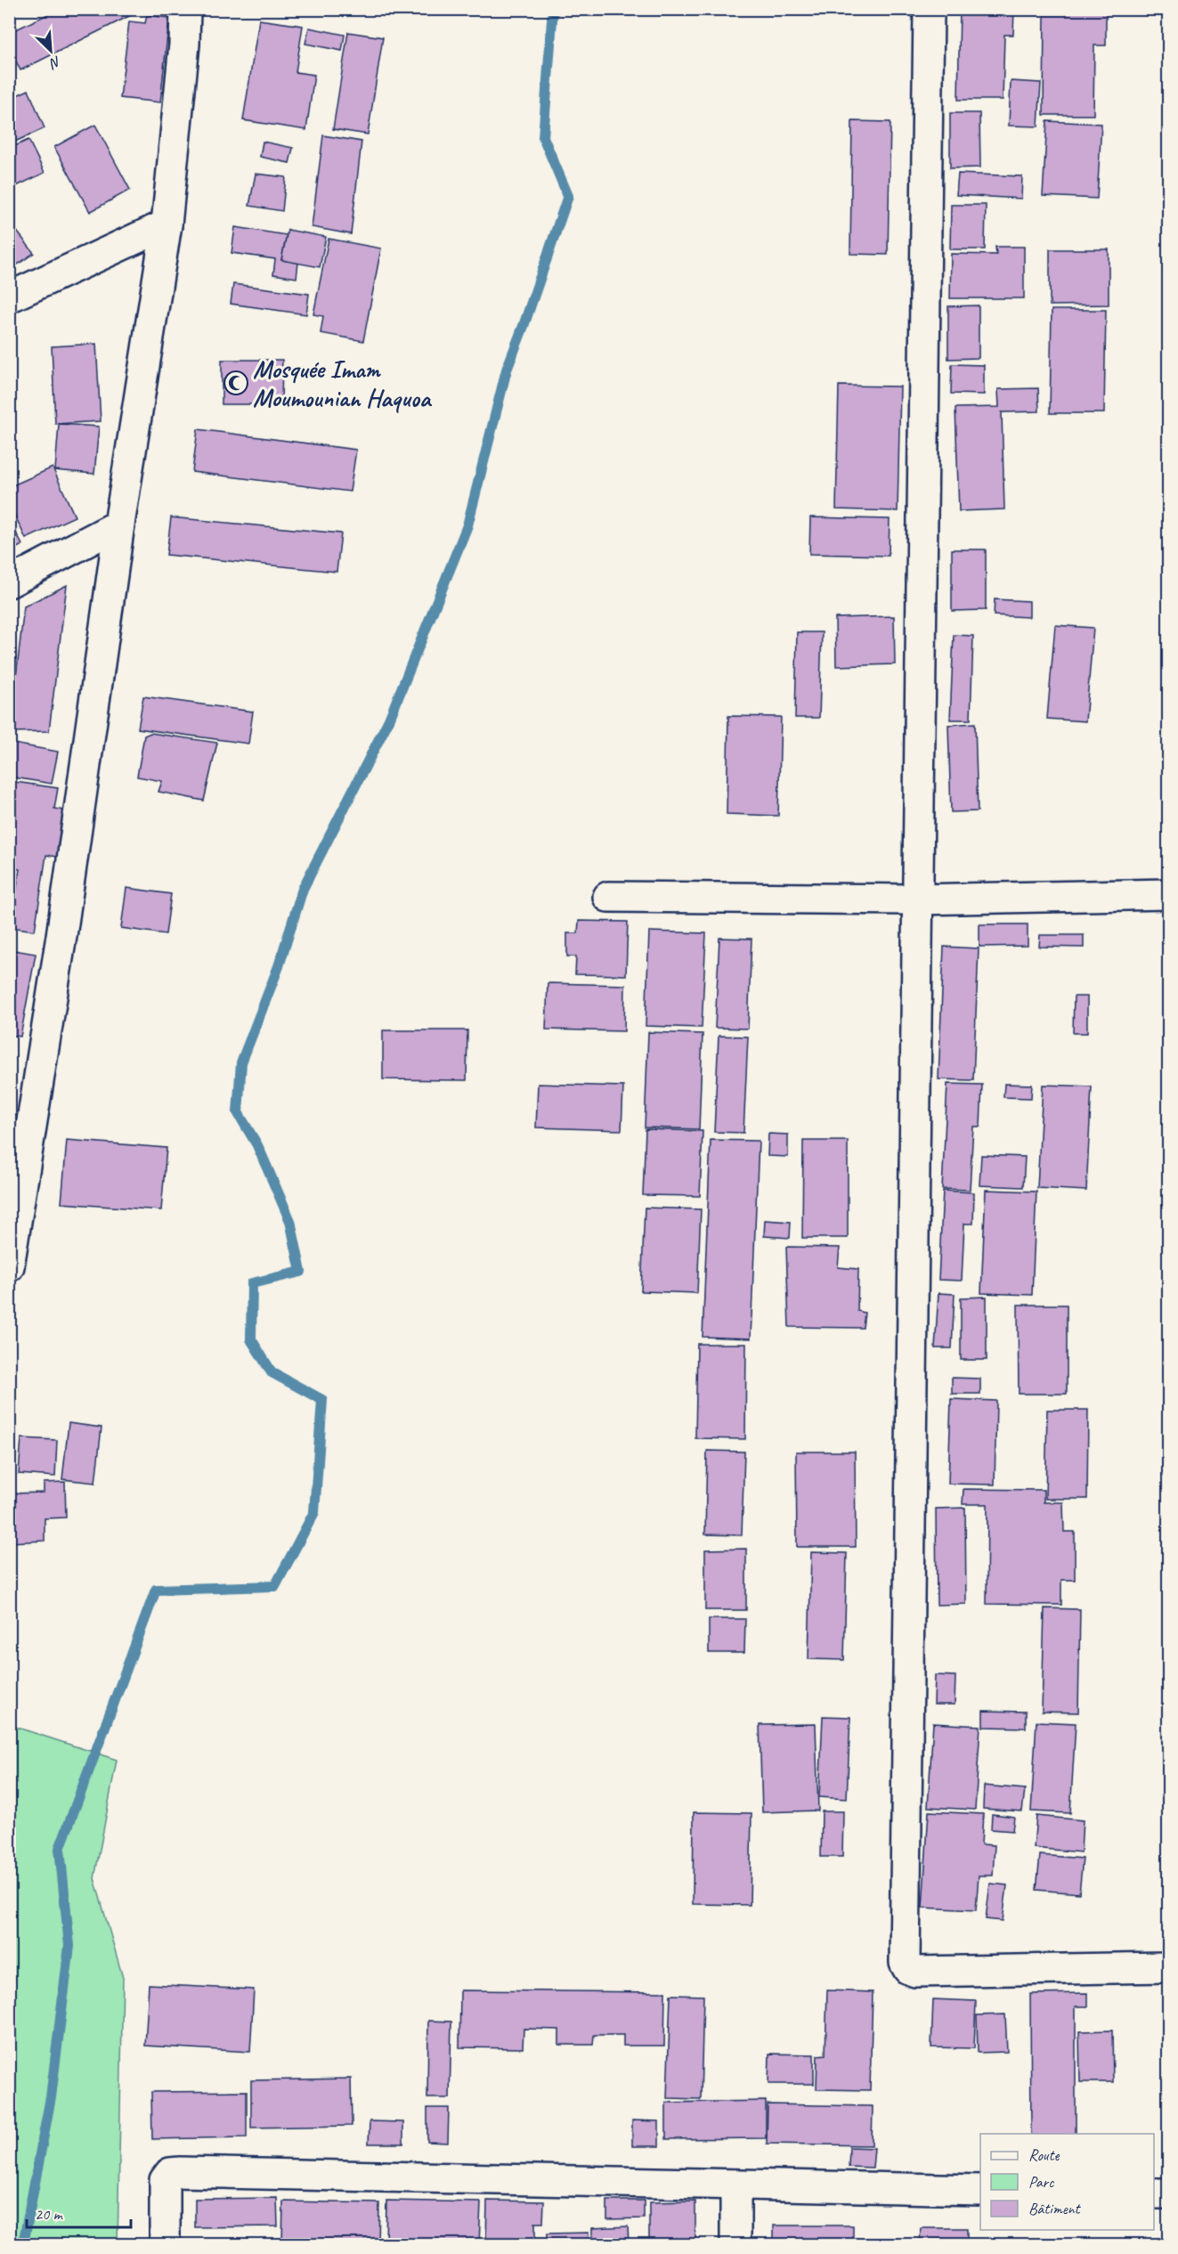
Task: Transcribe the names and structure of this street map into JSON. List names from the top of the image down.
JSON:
{
  "places": {
    "mosque": ["Mosquée Imam Moumounian Haquoa"]
  },
  "legend": ["Route", "Parc", "Bâtiment"],
  "scale_bar": "20 m",
  "north": "bottom right"
}
